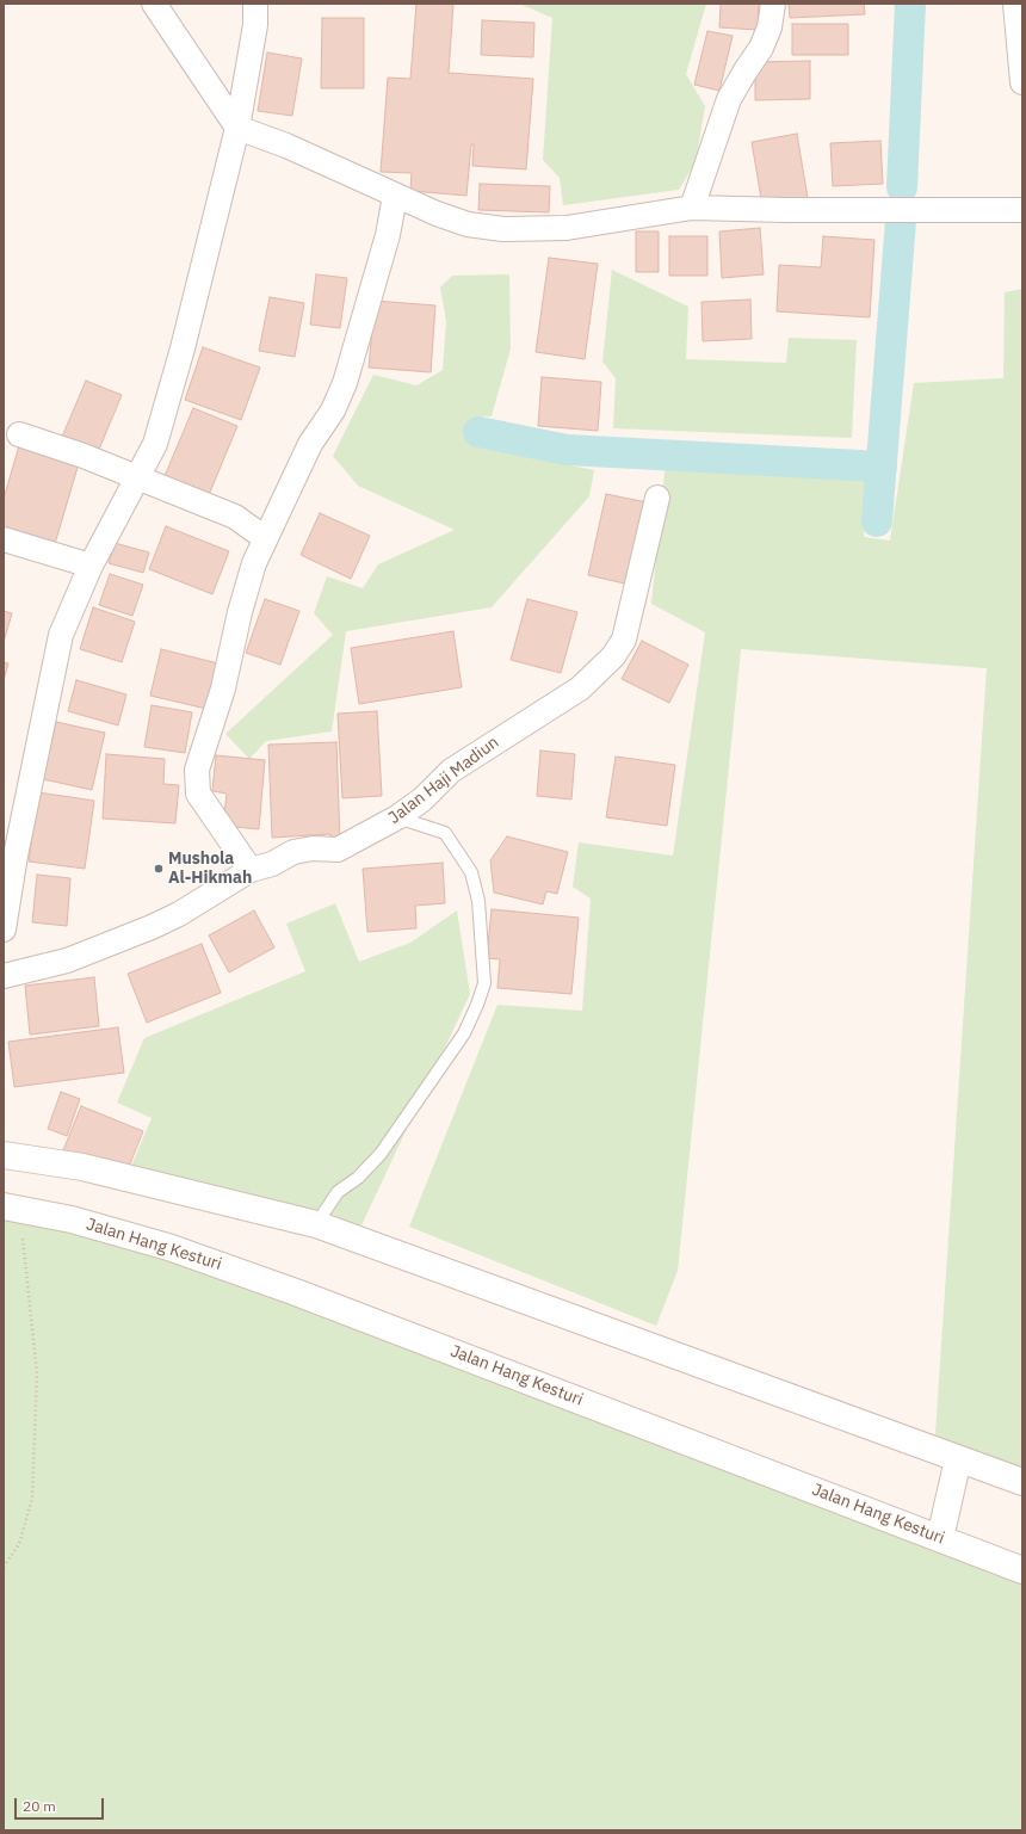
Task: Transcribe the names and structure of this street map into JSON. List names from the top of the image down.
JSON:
{
  "streets": {
    "main road": ["Jalan Hang Kesturi"],
    "street": ["Jalan Haji Madiun"]
  },
  "places": ["Mushola Al-Hikmah"],
  "scale_bar": "20 m"
}
